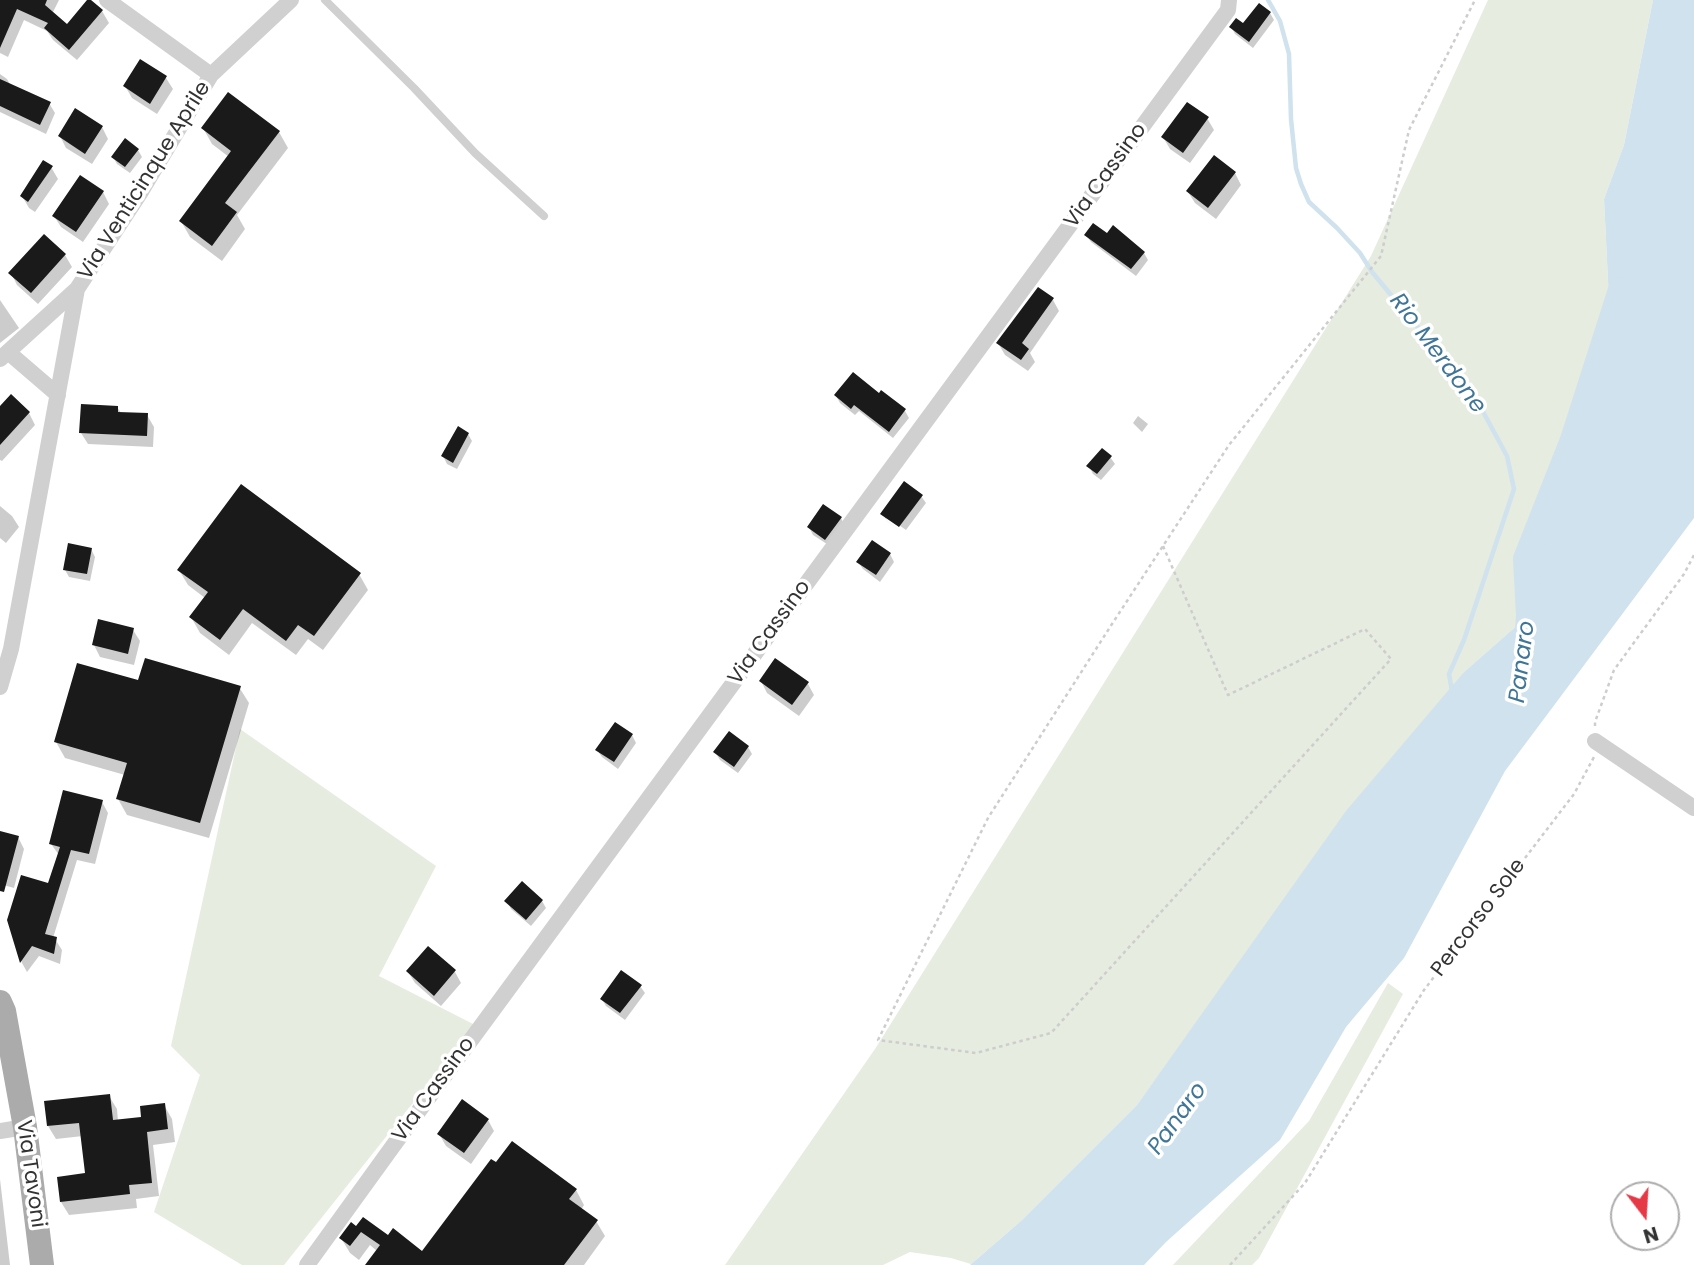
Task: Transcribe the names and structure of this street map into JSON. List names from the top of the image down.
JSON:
{
  "streets": {
    "main road": ["Via Tavoni"],
    "street": ["Via Cassino", "Via Venticinque Aprile"],
    "path": ["Percorso Sole"]
  },
  "water": ["Rio Merdone", "Panaro"],
  "north": "bottom"
}
